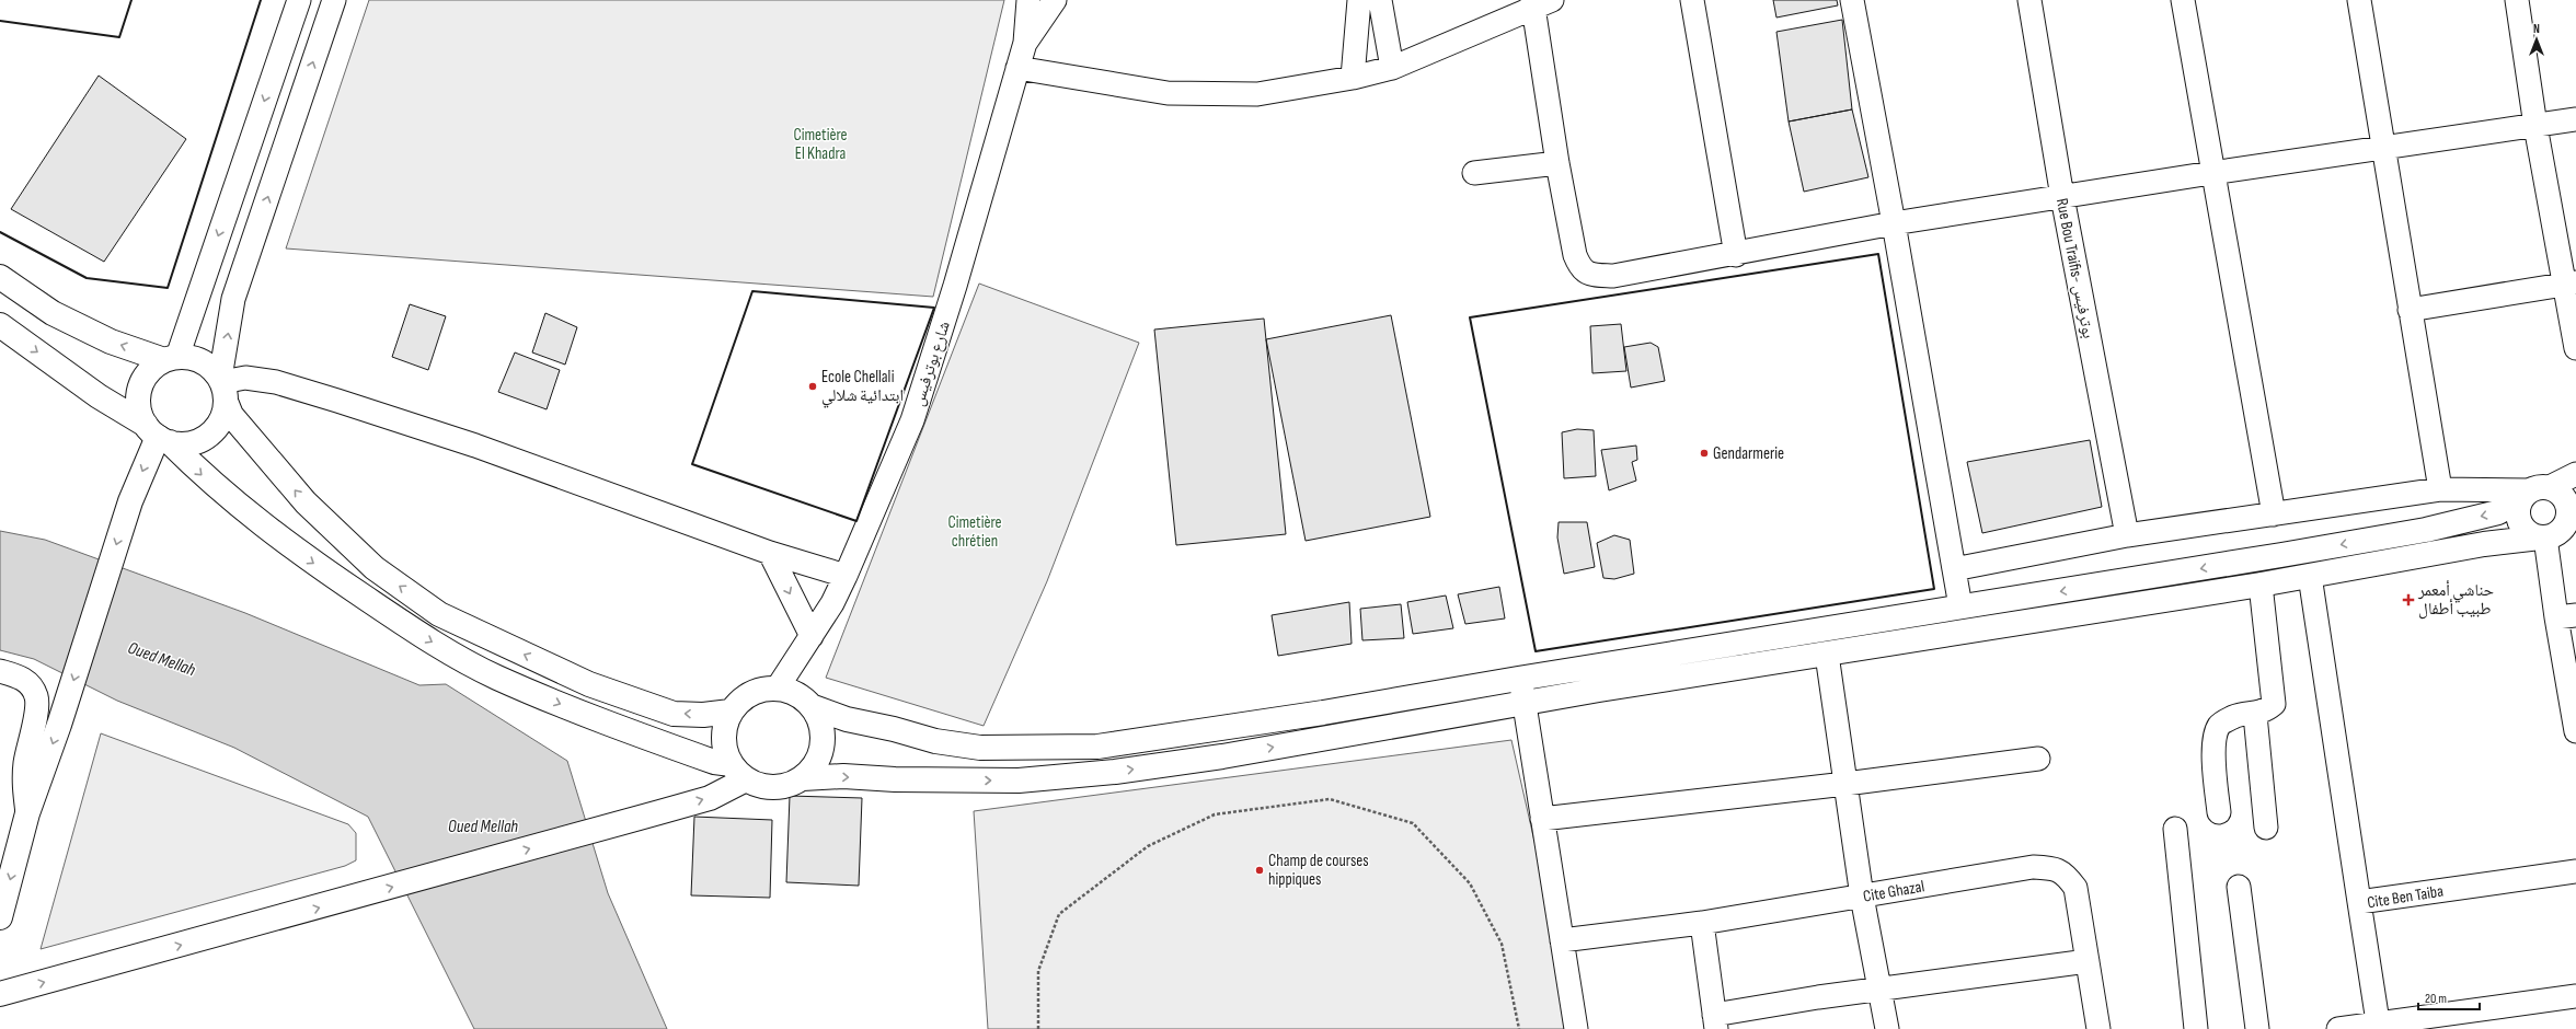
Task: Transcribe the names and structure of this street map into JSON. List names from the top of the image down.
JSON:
{
  "streets": {
    "street": [
      "Rue Bou Traifis- بوترفيس",
      "شارع بوترفيس",
      "Cite Ghazal",
      "Cite Ben Taiba"
    ]
  },
  "water": ["Oued Mellah"],
  "parks": ["Cimetière El Khadra", "Cimetière chrétien"],
  "places": {
    "other": ["Ecole Chellali ابتدائية شلالي", "Gendarmerie", "Champ de courses hippiques"],
    "health": ["حناشي أمعمر طبيب أطفال"]
  },
  "scale_bar": "20 m",
  "north": "top"
}
